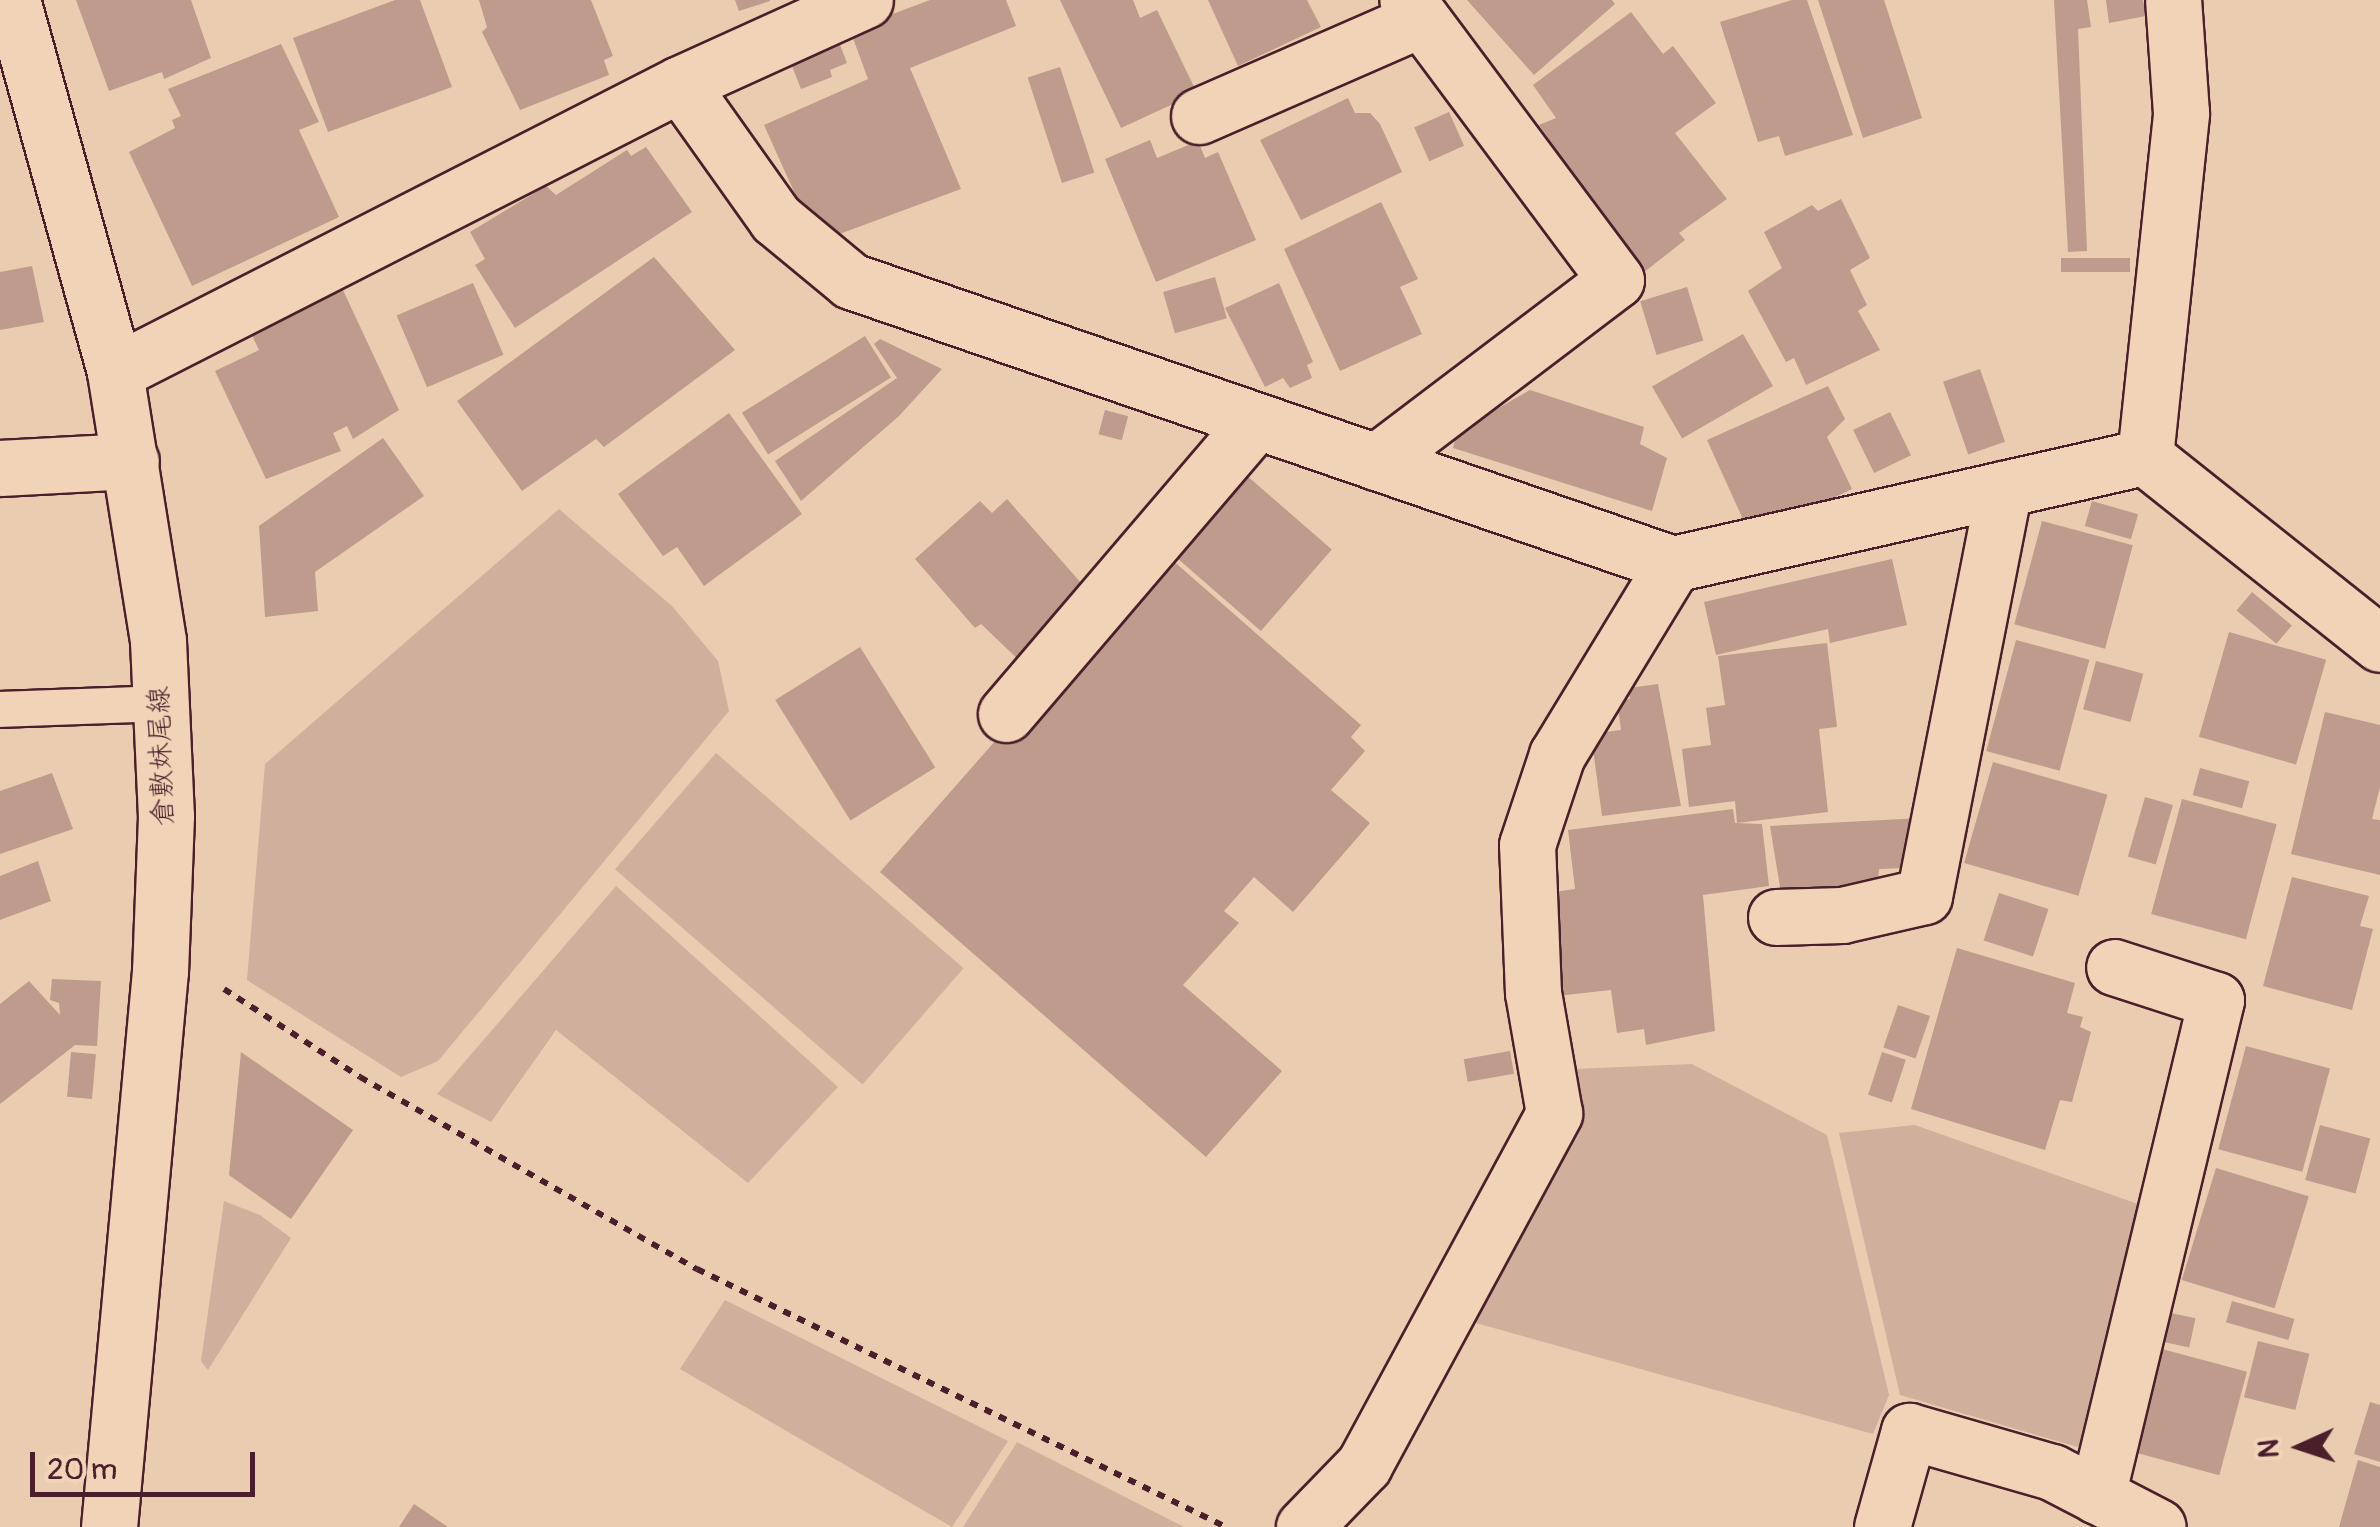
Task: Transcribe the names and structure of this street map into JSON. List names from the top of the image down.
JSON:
{
  "streets": {
    "street": ["倉敷妹尾線"]
  },
  "scale_bar": "20 m",
  "north": "left"
}
